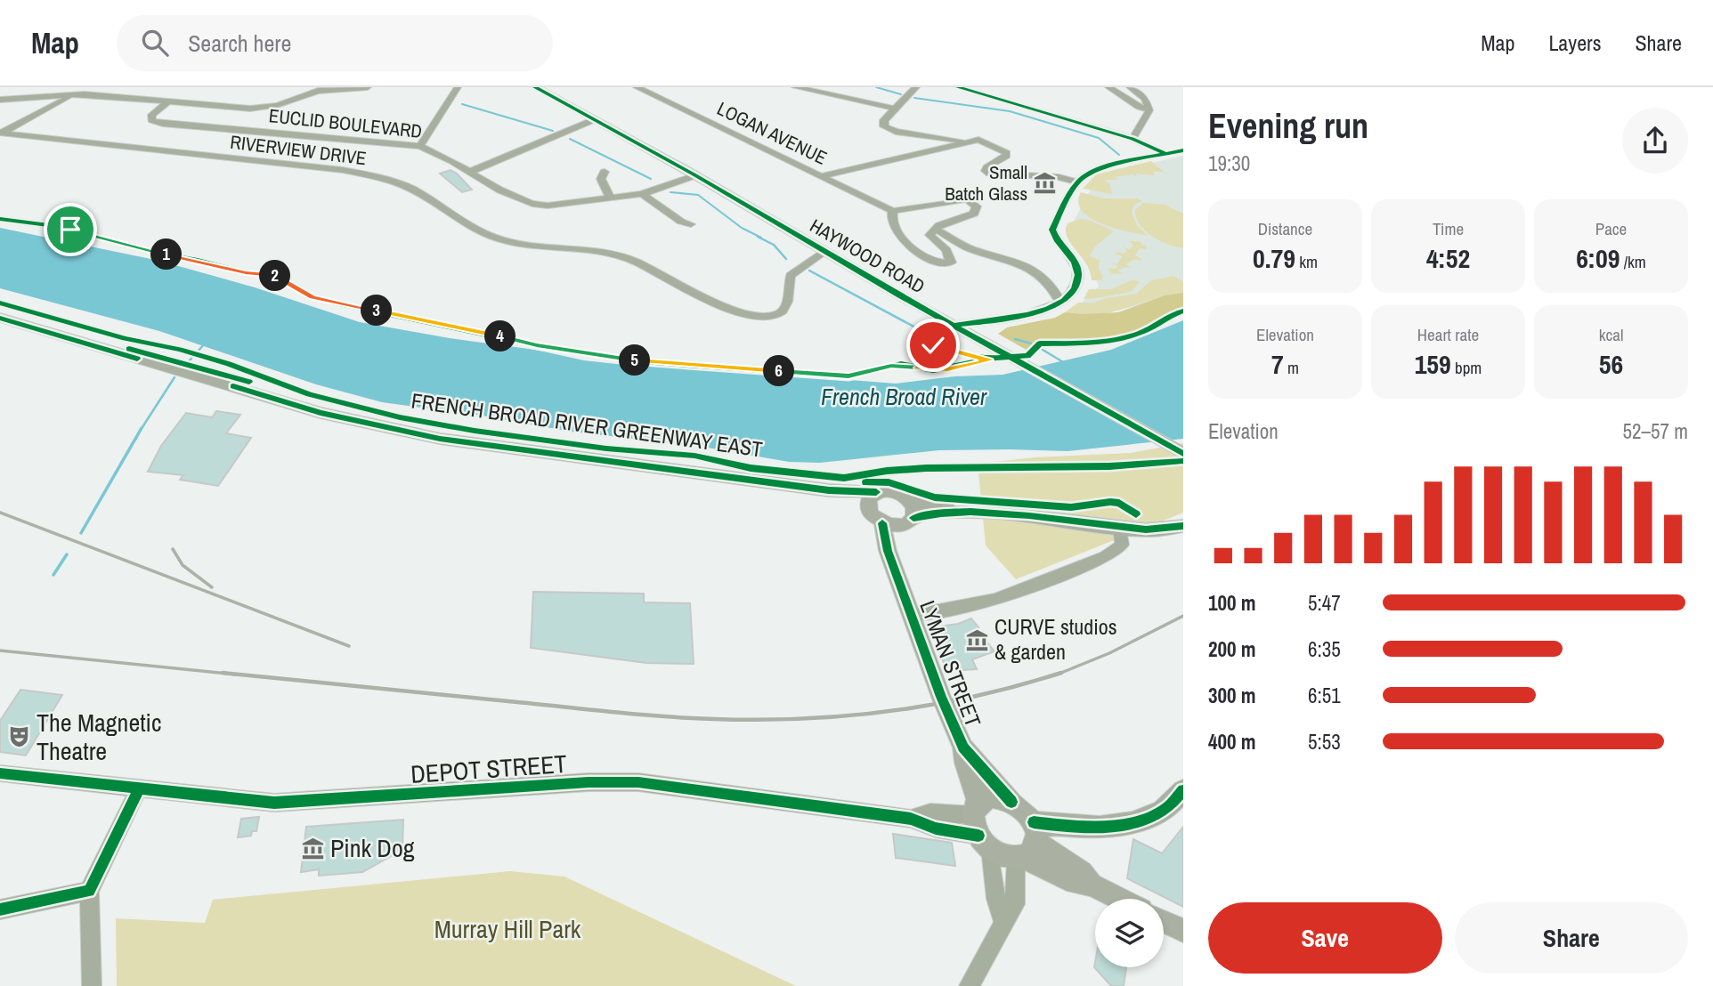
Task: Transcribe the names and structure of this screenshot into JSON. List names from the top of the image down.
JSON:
{
  "streets": {
    "main road": ["HAYWOOD ROAD", "LYMAN STREET"],
    "street": [
      "EUCLID BOULEVARD",
      "LOGAN AVENUE",
      "RIVERVIEW DRIVE",
      "DEPOT STREET"
    ],
    "cycle path": ["FRENCH BROAD RIVER GREENWAY EAST"]
  },
  "crossings": [
    ["EUCLID BOULEVARD", "HAYWOOD ROAD"],
    ["RIVERVIEW DRIVE", "HAYWOOD ROAD"],
    ["LYMAN STREET", "DEPOT STREET"]
  ],
  "water": ["French Broad River"],
  "parks": ["Murray Hill Park"],
  "places": {
    "museum": ["Small Batch Glass", "CURVE studios & garden", "Pink Dog"],
    "theatre": ["The Magnetic Theatre"]
  },
  "page": {
    "header": "Map",
    "search": "Search here",
    "nav": ["Map", "Layers", "Share"],
    "heading": ["Evening run", "19:30"],
    "stats": [
      ["Distance", "0.79 km"],
      ["Time", "4:52"],
      ["Pace", "6:09 /km"],
      ["Elevation", "7 m"],
      ["Heart rate", "159 bpm"],
      ["kcal", "56"]
    ],
    "pins": [
      "1",
      "2",
      "3",
      "4",
      "5",
      "6"
    ],
    "chart": ["Elevation", "52–57 m"],
    "list": [
      {
        "name": "100 m",
        "note": "5:47"
      },
      {
        "name": "200 m",
        "note": "6:35"
      },
      {
        "name": "300 m",
        "note": "6:51"
      },
      {
        "name": "400 m",
        "note": "5:53"
      }
    ],
    "buttons": ["Save", "Share"]
  }
}
